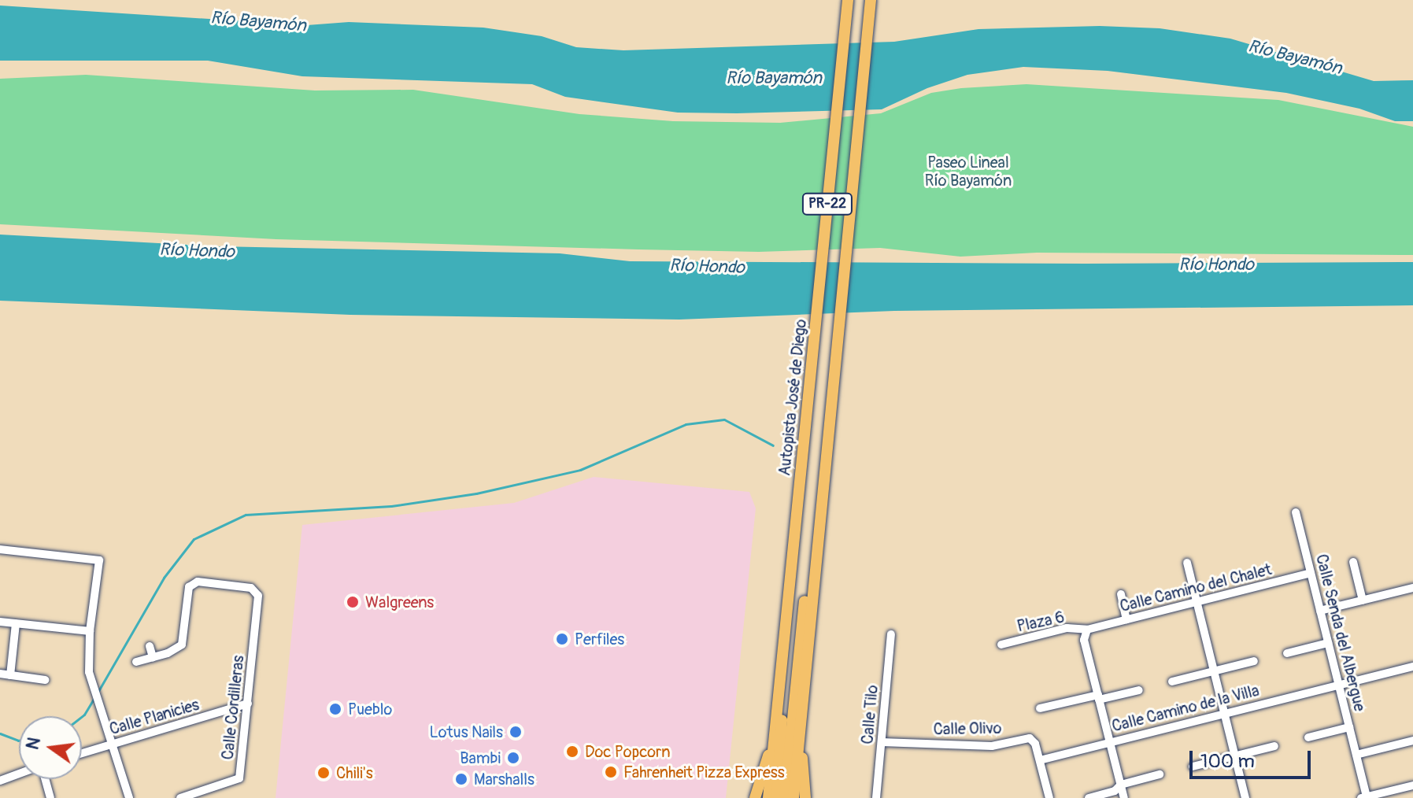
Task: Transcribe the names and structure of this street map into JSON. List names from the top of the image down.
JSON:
{
  "streets": {
    "highway": ["PR-22", "Autopista José de Diego"],
    "street": [
      "Calle Camino del Chalet",
      "Plaza 6",
      "Calle Senda del Albergue",
      "Calle Cordilleras",
      "Calle Camino de la Villa",
      "Calle Tilo",
      "Calle Planicies",
      "Calle Olivo"
    ]
  },
  "crossings": [
    ["Calle Camino del Chalet", "Plaza 6"],
    ["Calle Camino del Chalet", "Calle Senda del Albergue"],
    ["Calle Senda del Albergue", "Calle Camino de la Villa"],
    ["Calle Cordilleras", "Calle Planicies"],
    ["Calle Camino de la Villa", "Calle Olivo"],
    ["Calle Tilo", "Calle Olivo"]
  ],
  "water": ["Río Bayamón", "Río Hondo"],
  "parks": ["Paseo Lineal Río Bayamón"],
  "places": [
    "Walgreens",
    "Perfiles",
    "Pueblo",
    "Lotus Nails",
    "Doc Popcorn",
    "Bambi",
    "Fahrenheit Pizza Express",
    "Chili's",
    "Marshalls"
  ],
  "scale_bar": "100 m",
  "north": "left"
}
